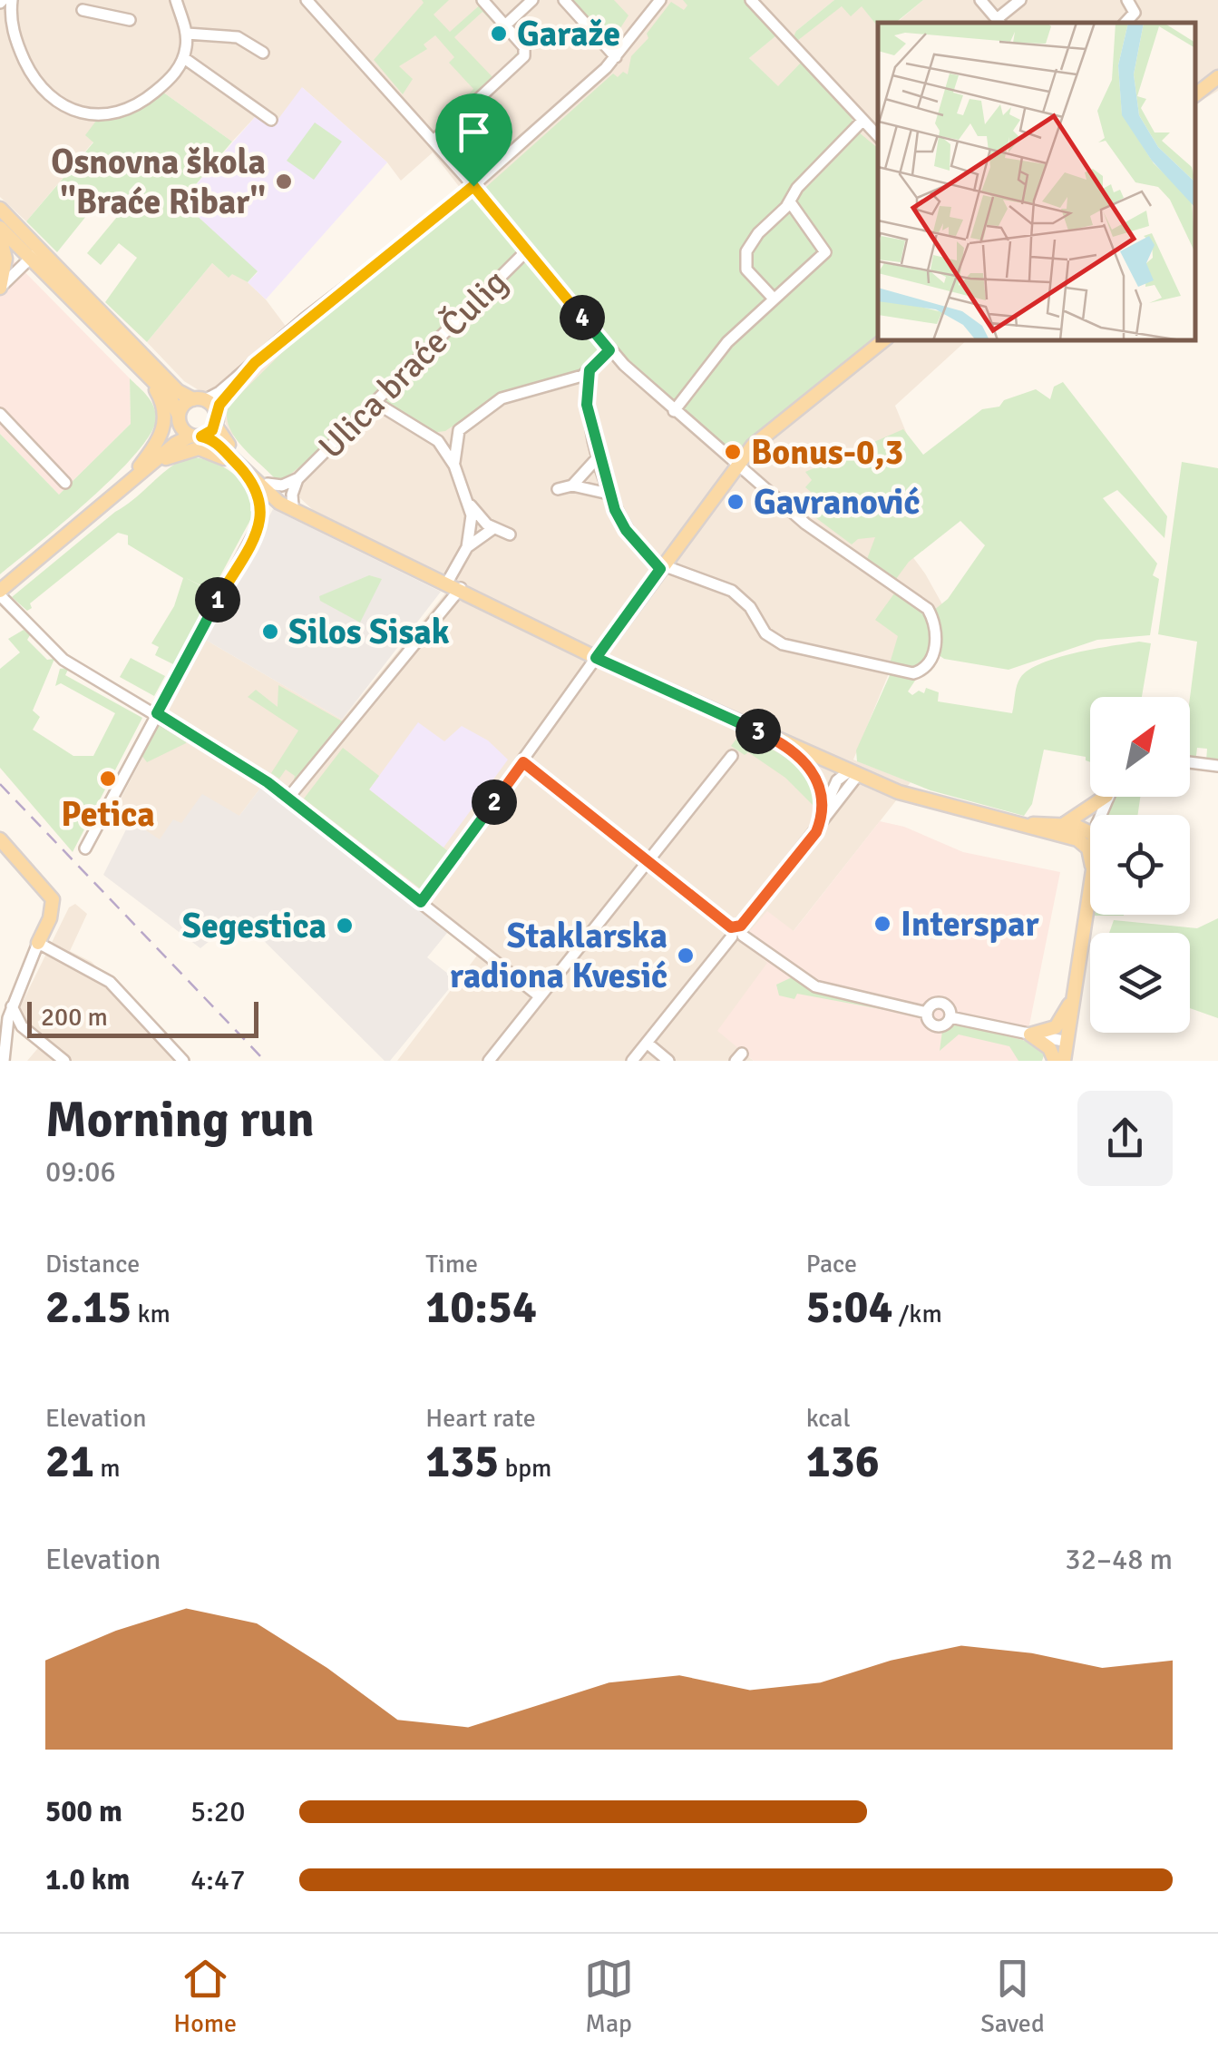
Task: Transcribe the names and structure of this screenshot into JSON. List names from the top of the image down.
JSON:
{
  "streets": {
    "street": ["Ulica braće Čulig"]
  },
  "places": [
    "Garaže",
    "Osnovna škola ''Braće Ribar''",
    "Bonus-0,3",
    "Gavranović",
    "Silos Sisak",
    "Petica",
    "Interspar",
    "Segestica",
    "Staklarska radiona Kvesić"
  ],
  "scale_bar": "200 m",
  "north": "top right",
  "page": {
    "pins": [
      "4",
      "1",
      "3",
      "2"
    ],
    "scale": "200 m",
    "heading": ["Morning run", "09:06"],
    "stats": [
      ["Distance", "2.15 km"],
      ["Time", "10:54"],
      ["Pace", "5:04 /km"],
      ["Elevation", "21 m"],
      ["Heart rate", "135 bpm"],
      ["kcal", "136"]
    ],
    "chart": ["Elevation", "32–48 m"],
    "list": [
      {
        "name": "500 m",
        "note": "5:20"
      },
      {
        "name": "1.0 km",
        "note": "4:47"
      }
    ],
    "tabs": ["Home", "Map", "Saved"]
  }
}
